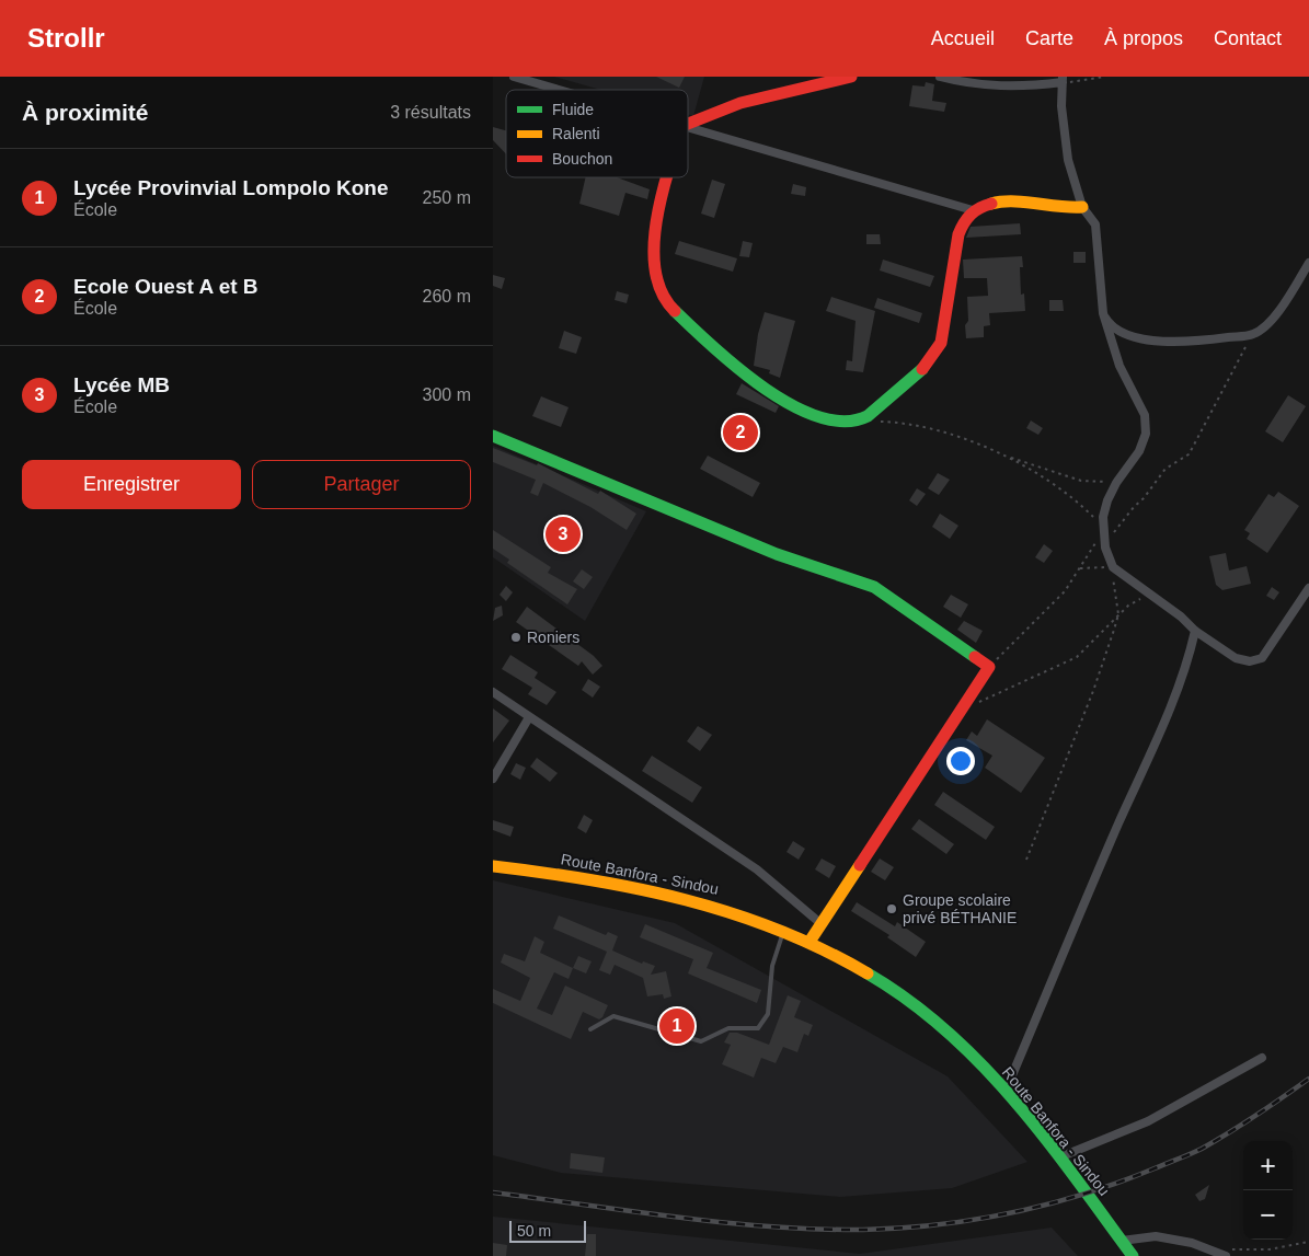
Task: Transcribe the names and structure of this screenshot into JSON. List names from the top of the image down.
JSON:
{
  "streets": {
    "street": ["Route Banfora - Sindou"]
  },
  "places": ["Roniers", "Groupe scolaire privé BÉTHANIE"],
  "legend": ["Fluide", "Ralenti", "Bouchon"],
  "scale_bar": "50 m",
  "page": {
    "header": "Strollr",
    "nav": [
      "Accueil",
      "Carte",
      "À propos",
      "Contact"
    ],
    "heading": ["À proximité", "3 résultats"],
    "list": [
      {
        "mark": "1",
        "name": "Lycée Provinvial Lompolo Kone",
        "note": "École",
        "value": "250 m"
      },
      {
        "mark": "2",
        "name": "Ecole Ouest A et B",
        "note": "École",
        "value": "260 m"
      },
      {
        "mark": "3",
        "name": "Lycée MB",
        "note": "École",
        "value": "300 m"
      }
    ],
    "pins": ["2", "3", "1"],
    "buttons": ["Enregistrer", "Partager"],
    "map_buttons": ["+", "−"],
    "scale": "50 m"
  }
}
